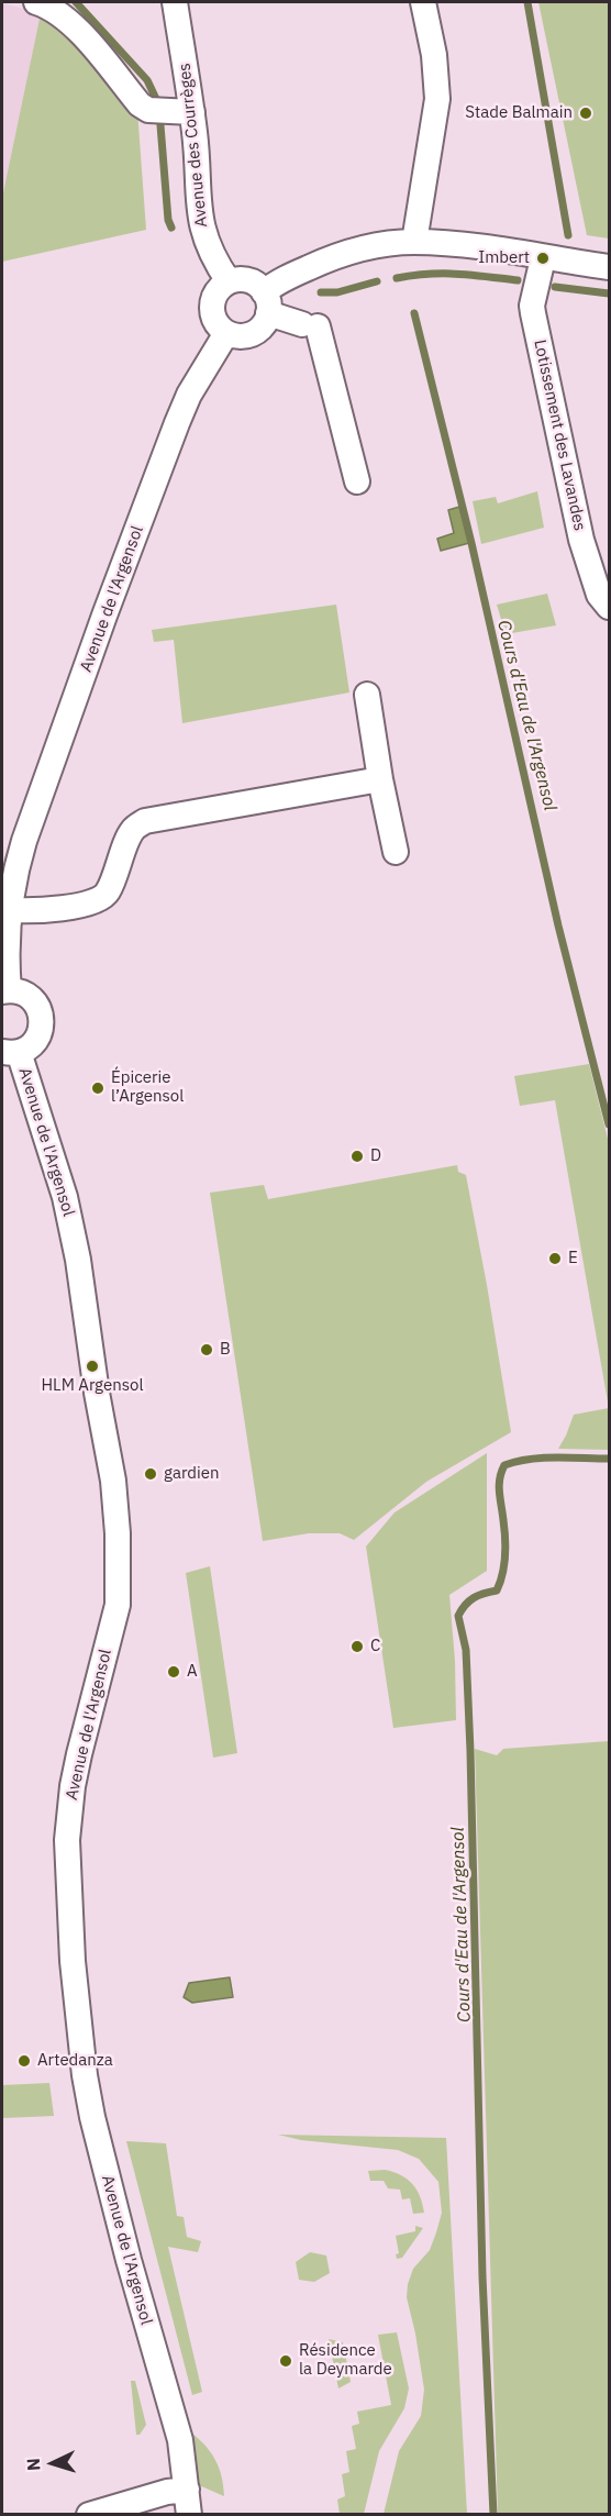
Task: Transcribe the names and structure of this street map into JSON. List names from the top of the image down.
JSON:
{
  "streets": {
    "street": ["Avenue des Courrèges", "Lotissement des Lavandes", "Avenue de l'Argensol"]
  },
  "crossings": [
    ["Avenue des Courrèges", "Avenue de l'Argensol"]
  ],
  "water": ["Cours d'Eau de l'Argensol"],
  "places": [
    "Stade Balmain",
    "Imbert",
    "Épicerie l’Argensol",
    "D",
    "E",
    "B",
    "HLM Argensol",
    "gardien",
    "C",
    "A",
    "Artedanza",
    "Résidence la Deymarde"
  ],
  "north": "left"
}
